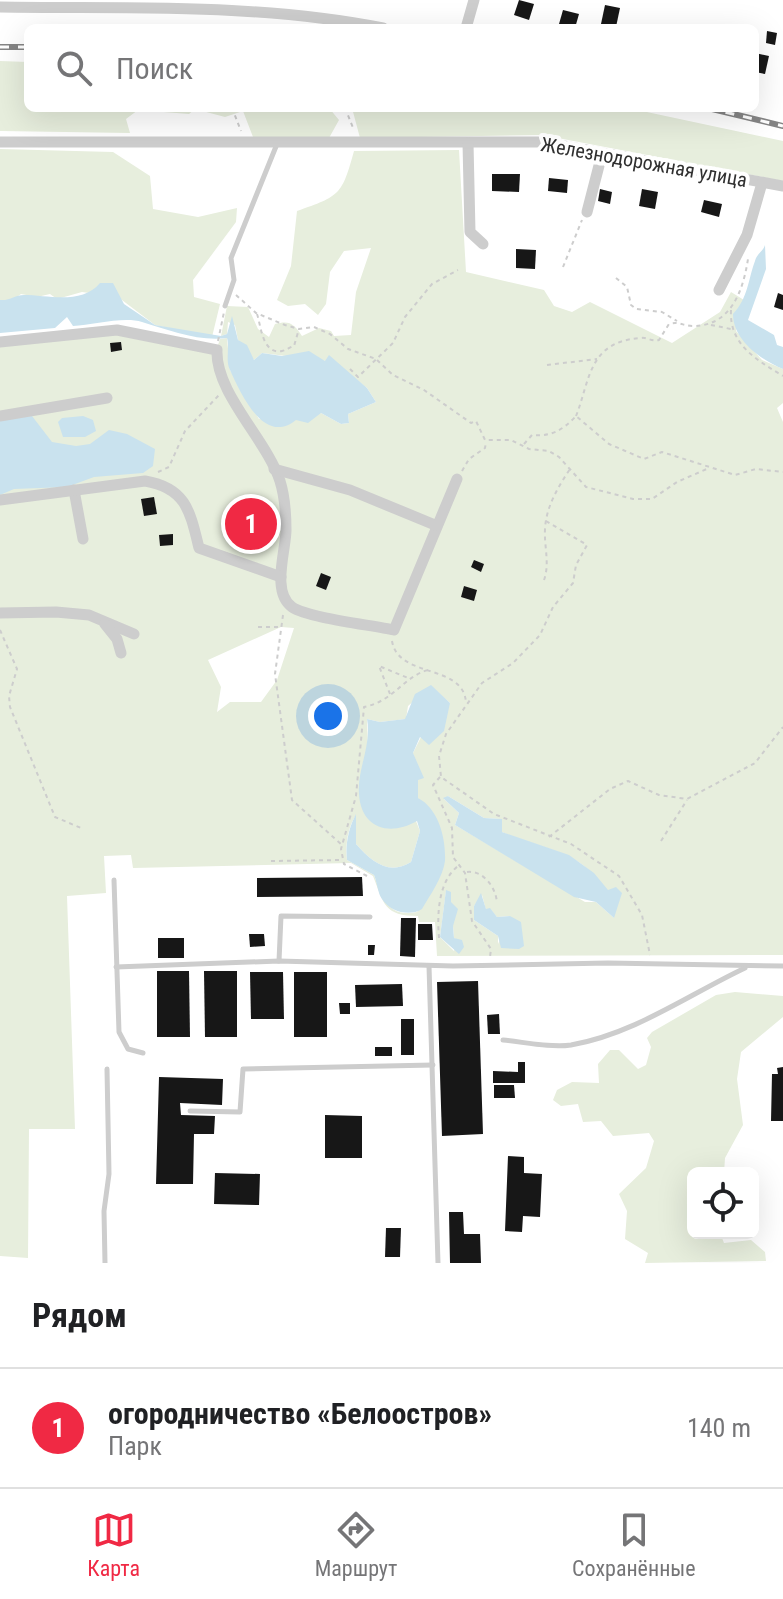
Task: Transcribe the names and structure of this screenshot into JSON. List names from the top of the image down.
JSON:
{
  "streets": {
    "street": ["Железнодорожная улица"]
  },
  "page": {
    "search": "Поиск",
    "pins": "1",
    "heading": "Рядом",
    "list": [
      {
        "mark": "1",
        "name": "огородничество «Белоостров»",
        "note": "Парк",
        "value": "140 m"
      }
    ],
    "nav": ["Карта", "Маршрут", "Сохранённые"]
  }
}
